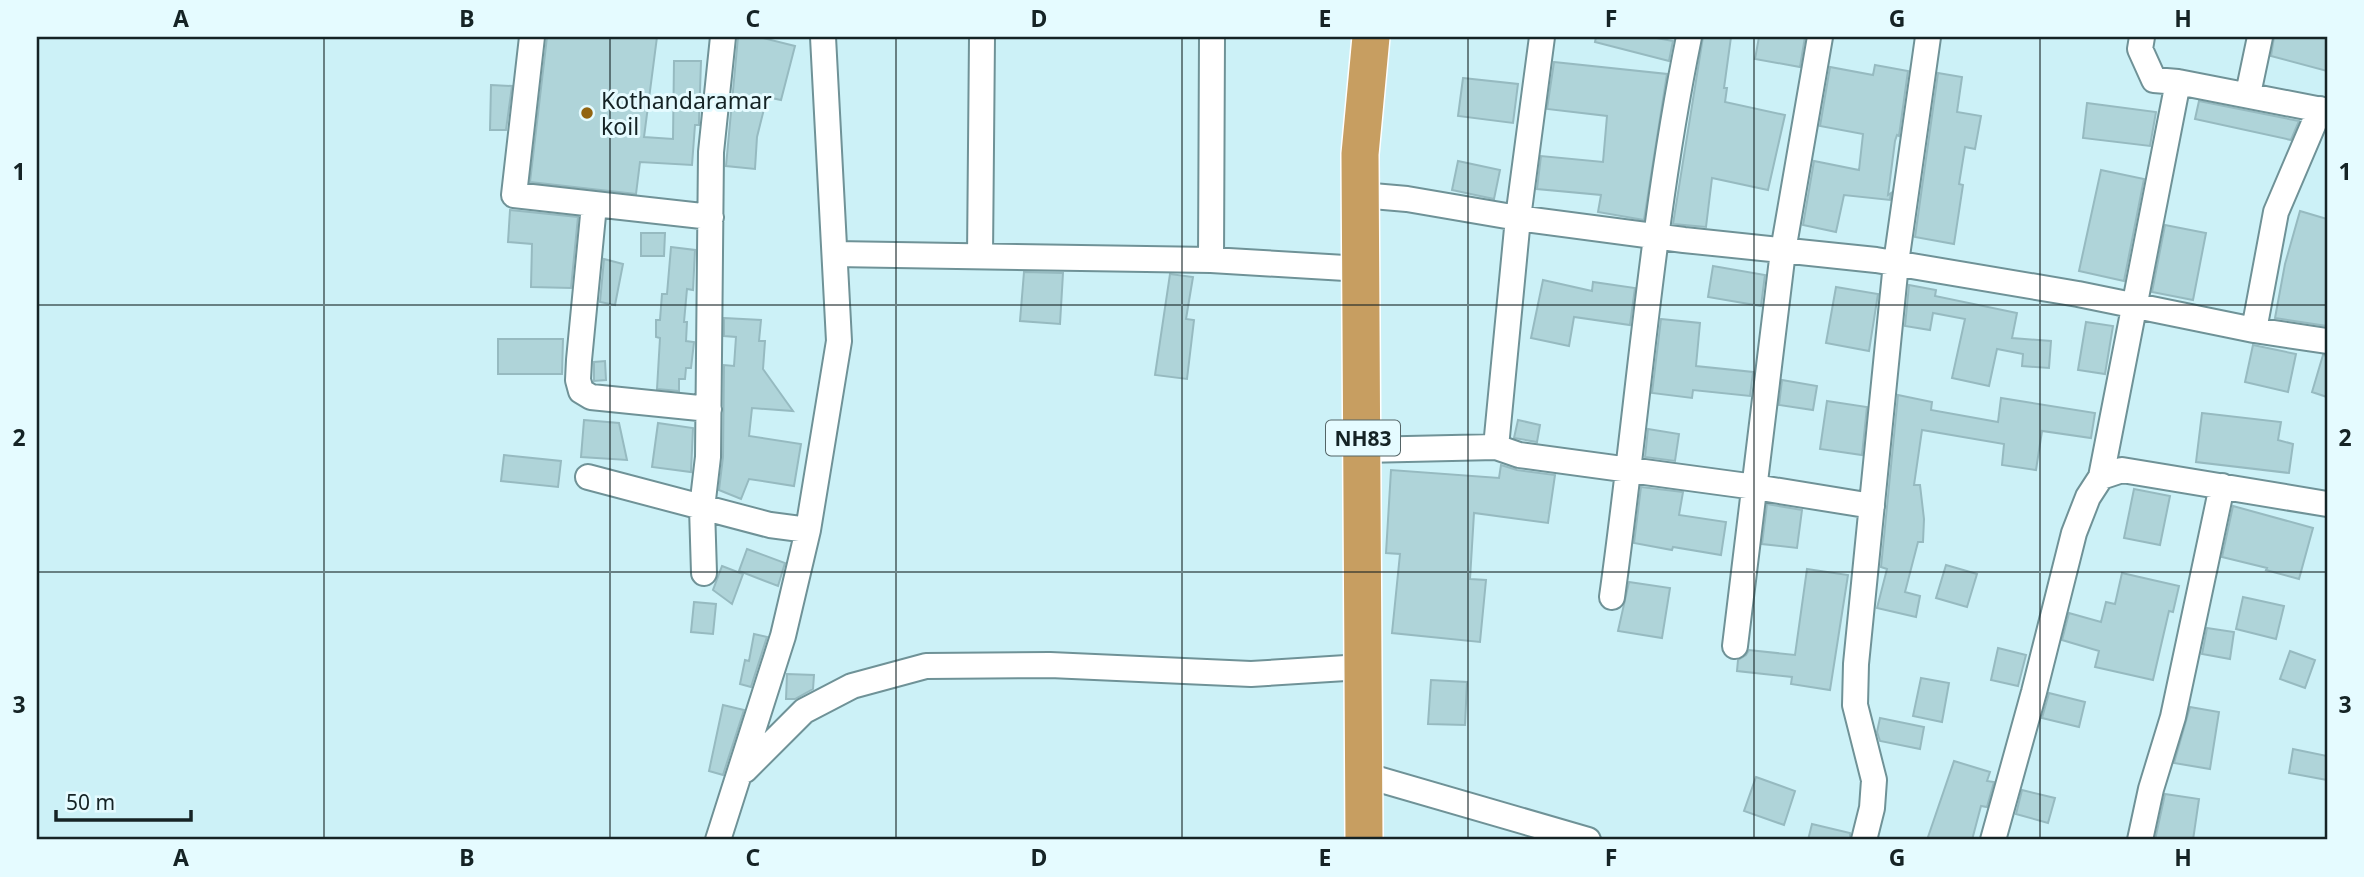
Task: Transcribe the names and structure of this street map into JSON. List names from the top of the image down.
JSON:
{
  "streets": {
    "highway": ["NH83"]
  },
  "places": ["Kothandaramar koil"],
  "scale_bar": "50 m",
  "grid": {
    "columns": [
      "A",
      "B",
      "C",
      "D",
      "E",
      "F",
      "G",
      "H"
    ],
    "rows": ["1", "2", "3"]
  }
}
